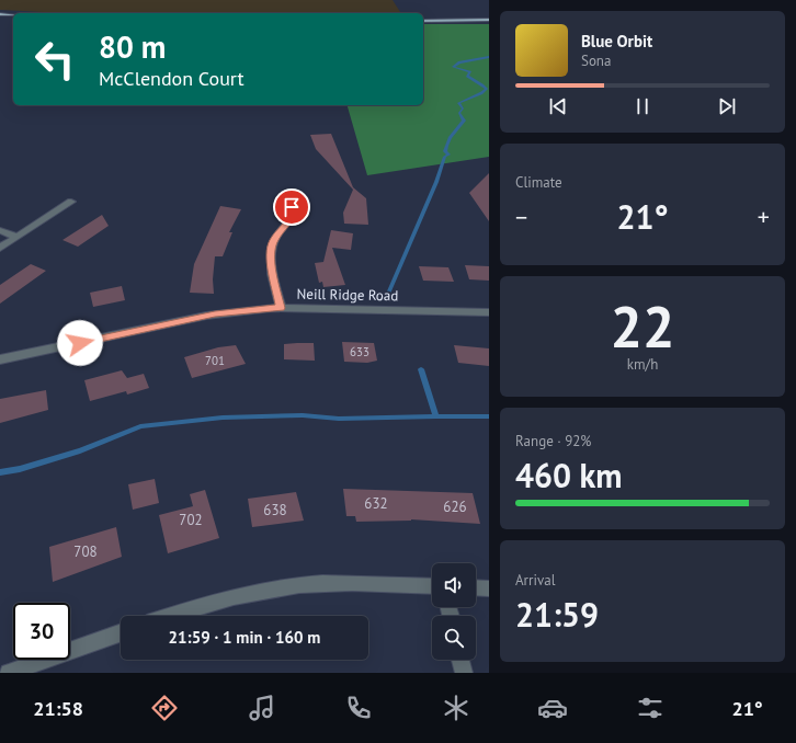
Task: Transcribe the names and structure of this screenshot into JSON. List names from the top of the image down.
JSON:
{
  "streets": {
    "street": ["Neill Ridge Road"]
  },
  "house_numbers": [
    "633",
    "701",
    "632",
    "626",
    "638",
    "702",
    "708"
  ],
  "page": {
    "turn": ["80 m", "McClendon Court"],
    "song": ["Blue Orbit", "Sona"],
    "tile": [
      "Climate",
      ["22", "km/h"],
      ["Range · 92%", "460 km"],
      ["Arrival", "21:59"]
    ],
    "heat": ["−", "21°", "+"],
    "limit": "30",
    "trip": "21:59 · 1 min · 160 m",
    "tabs": ["21:58", "21°"]
  }
}
